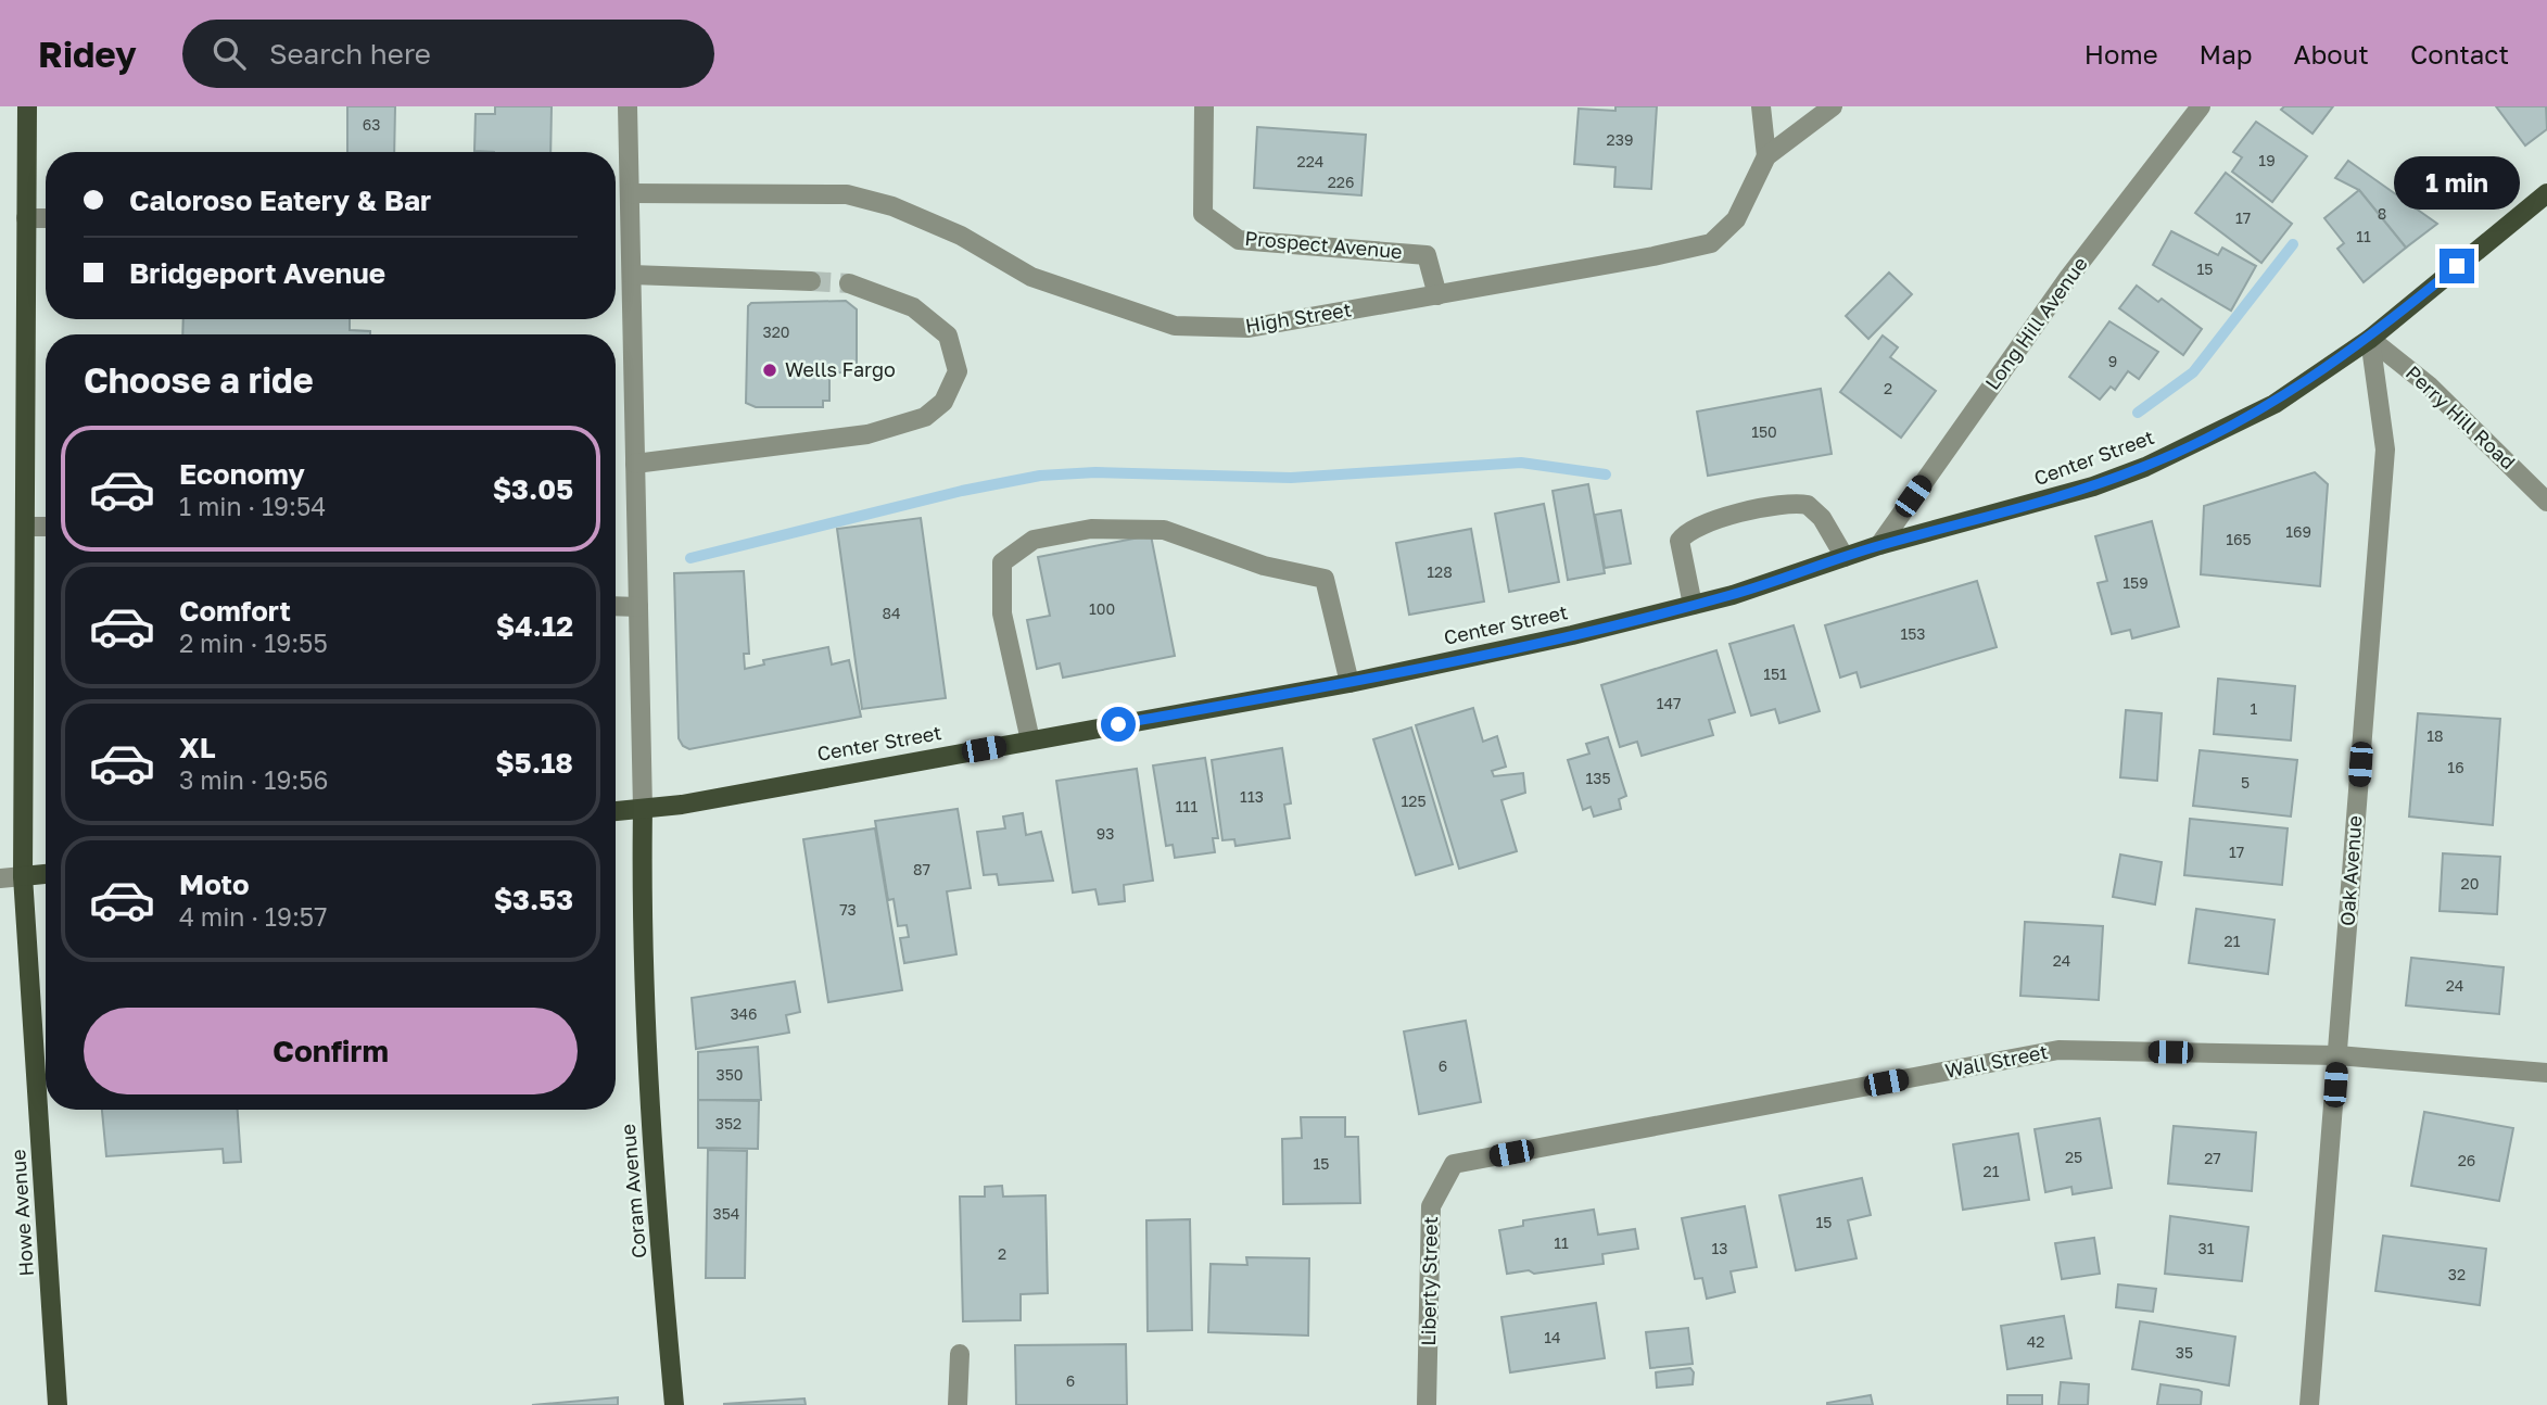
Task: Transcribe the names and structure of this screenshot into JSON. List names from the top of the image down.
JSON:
{
  "streets": {
    "main road": ["Center Street", "Coram Avenue", "Howe Avenue"],
    "street": [
      "Prospect Avenue",
      "High Street",
      "Long Hill Avenue",
      "Perry Hill Road",
      "Oak Avenue",
      "Wall Street",
      "Liberty Street"
    ]
  },
  "crossings": [
    ["Prospect Avenue", "High Street"],
    ["High Street", "Coram Avenue"],
    ["Long Hill Avenue", "Center Street"],
    ["Perry Hill Road", "Center Street"],
    ["Perry Hill Road", "Oak Avenue"],
    ["Center Street", "Oak Avenue"],
    ["Center Street", "Coram Avenue"],
    ["Oak Avenue", "Wall Street"],
    ["Wall Street", "Liberty Street"]
  ],
  "places": ["Wells Fargo"],
  "house_numbers": [
    "63",
    "239",
    "19",
    "224",
    "226",
    "8",
    "17",
    "11",
    "15",
    "320",
    "9",
    "2",
    "150",
    "169",
    "165",
    "128",
    "159",
    "100",
    "84",
    "153",
    "151",
    "147",
    "1",
    "18",
    "16",
    "135",
    "5",
    "113",
    "125",
    "111",
    "93",
    "17",
    "87",
    "20",
    "73",
    "21",
    "24",
    "24",
    "346",
    "6",
    "350",
    "352",
    "25",
    "27",
    "26",
    "15",
    "21",
    "354",
    "15",
    "11",
    "13",
    "31",
    "2",
    "32",
    "14",
    "42",
    "35",
    "6"
  ],
  "page": {
    "header": "Ridey",
    "search": "Search here",
    "nav": [
      "Home",
      "Map",
      "About",
      "Contact"
    ],
    "banner": ["Caloroso Eatery & Bar", "Bridgeport Avenue"],
    "bubble": "1 min",
    "heading": "Choose a ride",
    "list": [
      {
        "name": "Economy",
        "note": "1 min · 19:54",
        "value": "$3.05"
      },
      {
        "name": "Comfort",
        "note": "2 min · 19:55",
        "value": "$4.12"
      },
      {
        "name": "XL",
        "note": "3 min · 19:56",
        "value": "$5.18"
      },
      {
        "name": "Moto",
        "note": "4 min · 19:57",
        "value": "$3.53"
      }
    ],
    "buttons": "Confirm"
  }
}
